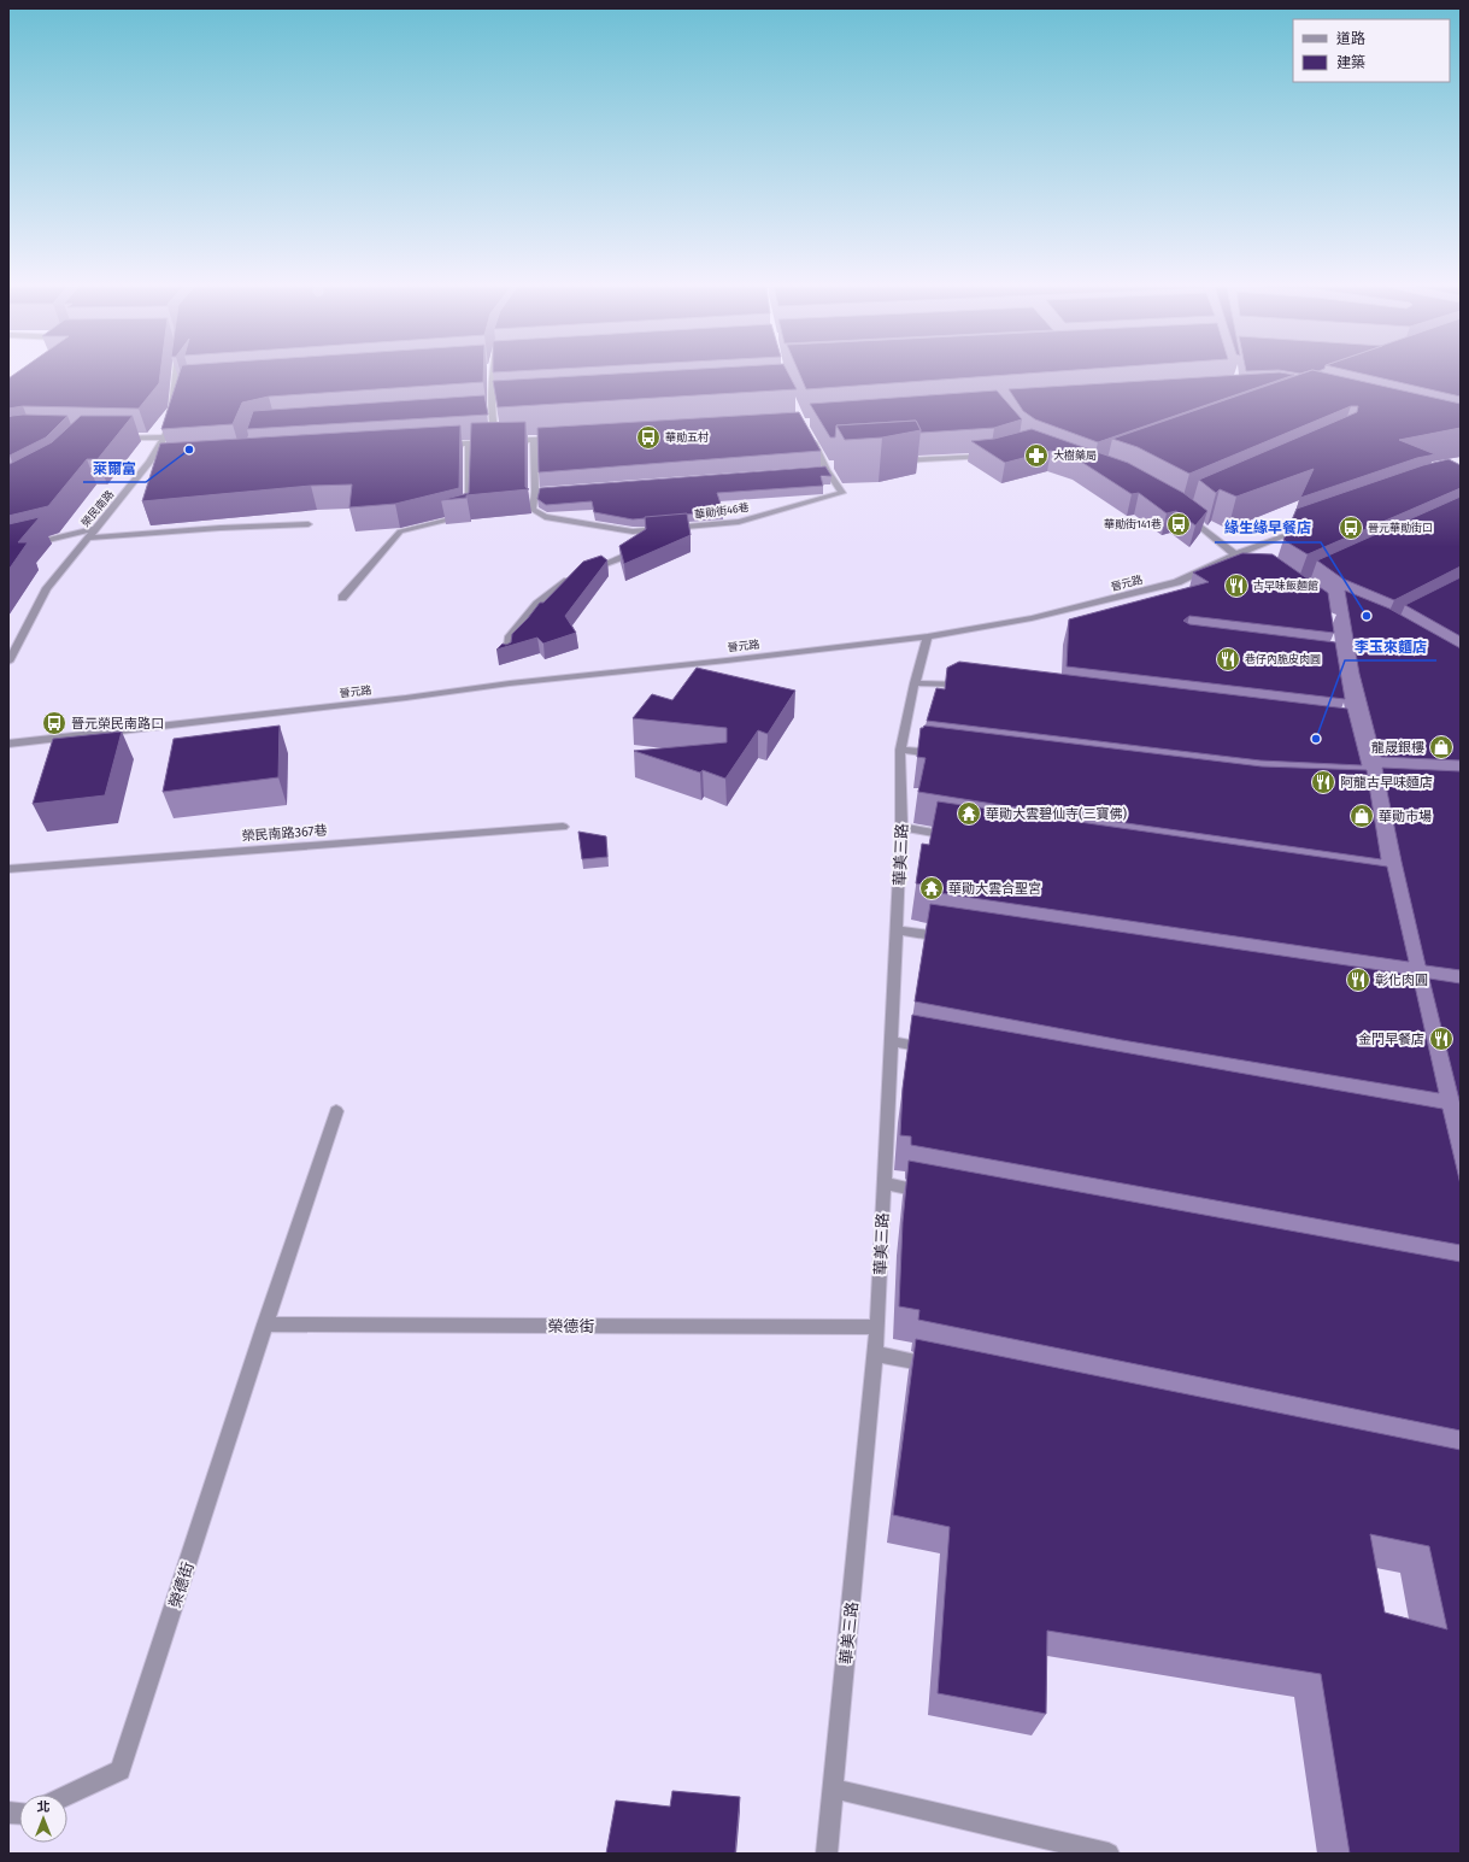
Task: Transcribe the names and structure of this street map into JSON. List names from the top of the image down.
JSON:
{
  "streets": {
    "street": [
      "榮民南路",
      "華勛街46巷",
      "晉元路",
      "榮民南路367巷",
      "華美三路",
      "榮德街"
    ]
  },
  "crossings": [
    ["晉元路", "華美三路"],
    ["華美三路", "榮德街"]
  ],
  "places": {
    "bus stop": [
      "華勛五村",
      "華勛街141巷",
      "晉元華勛街口",
      "晉元榮民南路口"
    ],
    "other": ["萊爾富", "緣生緣早餐店", "李玉來麵店"],
    "pharmacy": ["大樹藥局"],
    "restaurant": [
      "古早味飯麵館",
      "巷仔內脆皮肉圓",
      "阿龍古早味麵店",
      "彰化肉圓",
      "金門早餐店"
    ],
    "shop": ["龍晟銀樓", "華勛市場"],
    "temple": ["華勛大雲碧仙寺(三寶佛)", "華勛大雲合聖宮"]
  },
  "legend": ["道路", "建築"],
  "north": "top"
}
